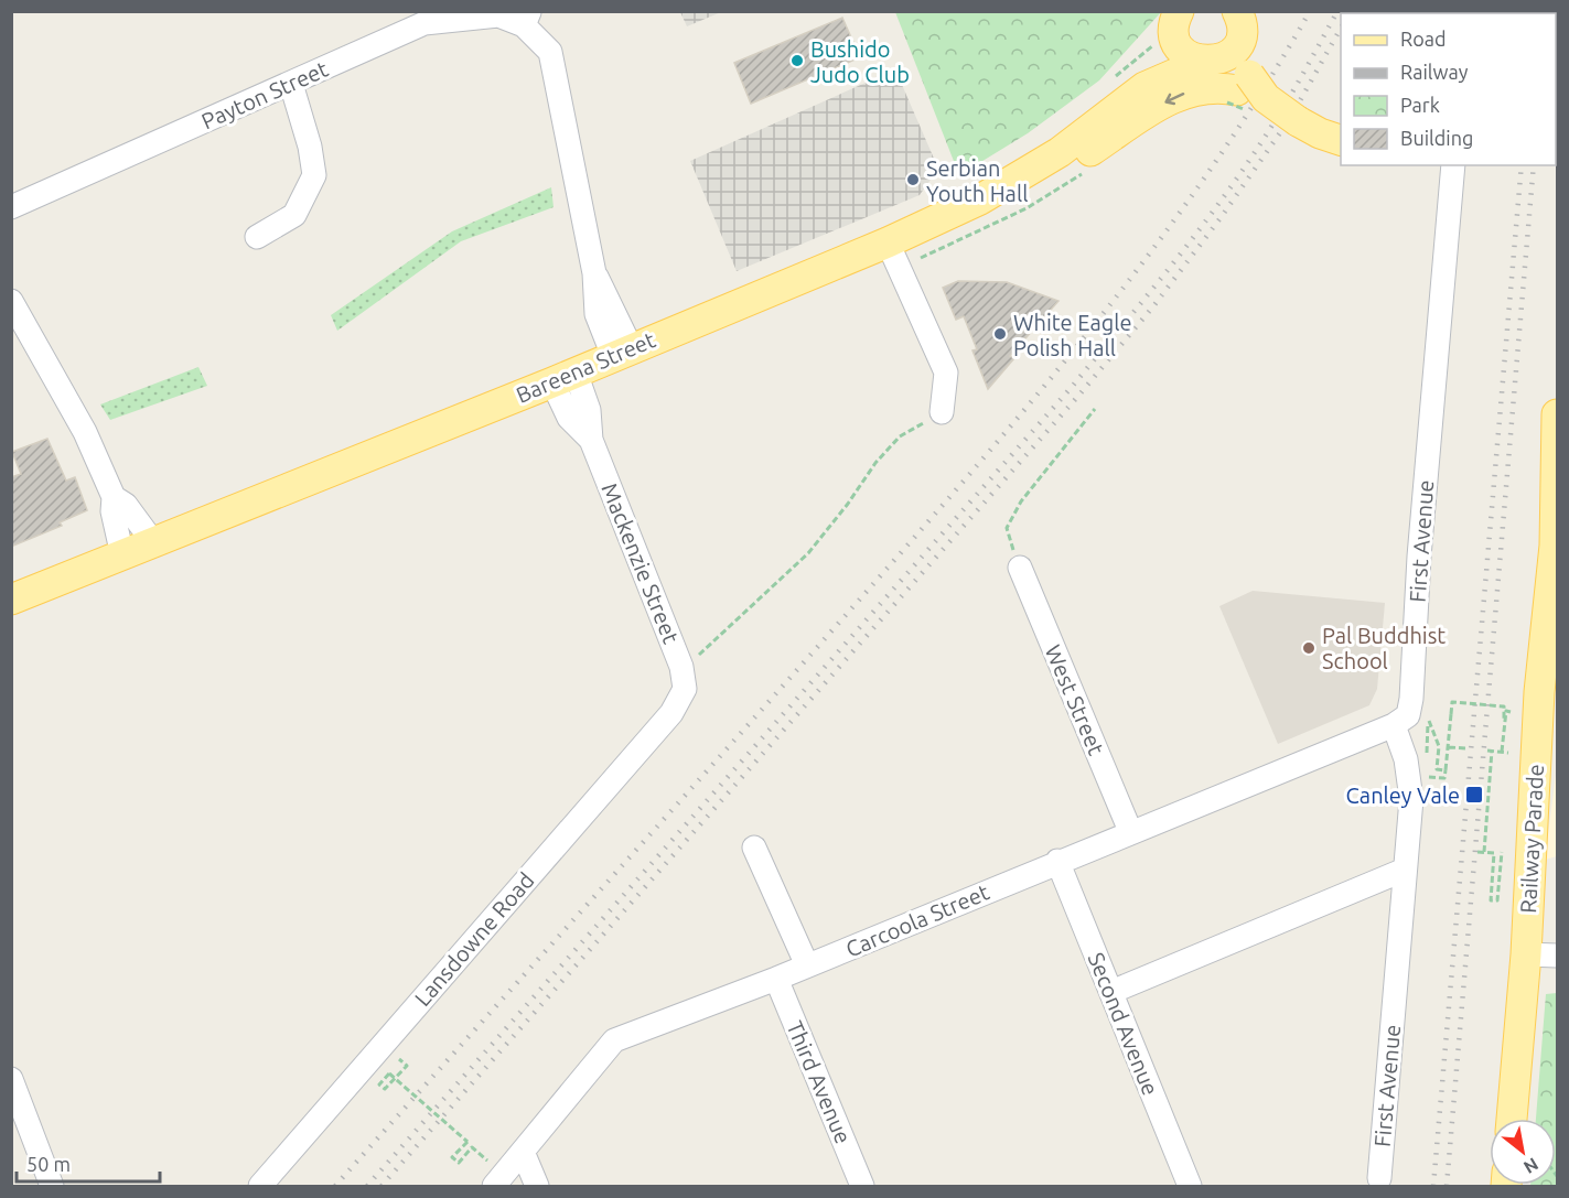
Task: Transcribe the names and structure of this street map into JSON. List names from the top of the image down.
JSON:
{
  "streets": {
    "main road": ["Bareena Street", "Railway Parade"],
    "street": [
      "Payton Street",
      "First Avenue",
      "Mackenzie Street",
      "West Street",
      "Carcoola Street",
      "Lansdowne Road",
      "Second Avenue",
      "Third Avenue"
    ]
  },
  "crossings": [
    ["Payton Street", "Bareena Street"],
    ["Bareena Street", "Mackenzie Street"],
    ["First Avenue", "Carcoola Street"],
    ["Mackenzie Street", "Lansdowne Road"],
    ["West Street", "Carcoola Street"],
    ["Carcoola Street", "Second Avenue"],
    ["Carcoola Street", "Third Avenue"]
  ],
  "places": {
    "other": [
      "Bushido Judo Club",
      "Serbian Youth Hall",
      "White Eagle Polish Hall",
      "Pal Buddhist School"
    ],
    "transit": ["Canley Vale"]
  },
  "legend": [
    "Road",
    "Railway",
    "Park",
    "Building"
  ],
  "scale_bar": "50 m",
  "north": "bottom right"
}
